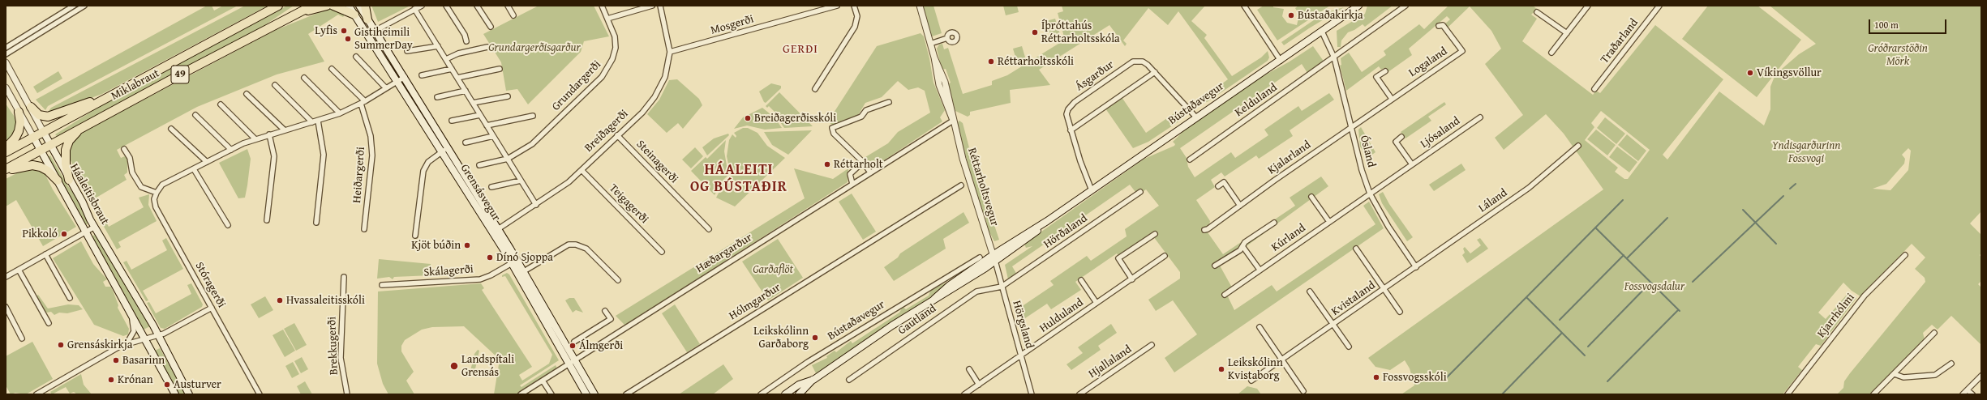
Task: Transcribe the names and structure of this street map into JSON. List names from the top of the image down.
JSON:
{
  "streets": {
    "highway": ["49", "Miklabraut"],
    "main road": ["Bústaðavegur", "Grensásvegur", "Háaleitisbraut"],
    "street": [
      "Mosgerði",
      "Traðarland",
      "Logaland",
      "Ásgarður",
      "Grundargerði",
      "Kelduland",
      "Breiðagerði",
      "Ljósaland",
      "Ósland",
      "Kjalarland",
      "Steinagerði",
      "Heiðargerði",
      "Réttarholtsvegur",
      "Láland",
      "Teigagerði",
      "Hörðaland",
      "Kúrland",
      "Hæðargarður",
      "Skálagerði",
      "Stóragerði",
      "Kvistaland",
      "Hólmgarður",
      "Hulduland",
      "Kjarrhólmi",
      "Gautland",
      "Hörgsland",
      "Brekkugerði",
      "Hjallaland"
    ]
  },
  "crossings": [
    ["Mosgerði", "Breiðagerði"],
    ["Logaland", "Ósland"],
    ["Logaland", "Kjalarland"],
    ["Ásgarður", "Bústaðavegur"],
    ["Miklabraut", "Háaleitisbraut"],
    ["Kelduland", "Ósland"],
    ["Bústaðavegur", "Ósland"],
    ["Bústaðavegur", "Réttarholtsvegur"],
    ["Bústaðavegur", "Hörgsland"],
    ["Breiðagerði", "Steinagerði"],
    ["Breiðagerði", "Grensásvegur"],
    ["Breiðagerði", "Teigagerði"],
    ["Ljósaland", "Ósland"],
    ["Ljósaland", "Kúrland"],
    ["Ósland", "Kjalarland"],
    ["Ósland", "Láland"],
    ["Ósland", "Kúrland"],
    ["Ósland", "Kvistaland"],
    ["Réttarholtsvegur", "Hæðargarður"],
    ["Réttarholtsvegur", "Hörgsland"],
    ["Grensásvegur", "Hæðargarður"],
    ["Grensásvegur", "Skálagerði"],
    ["Láland", "Kvistaland"],
    ["Hörðaland", "Gautland"],
    ["Hörðaland", "Hörgsland"],
    ["Hulduland", "Hörgsland"],
    ["Gautland", "Hörgsland"]
  ],
  "districts": ["GERÐI", "HÁALEITI OG BÚSTAÐIR"],
  "parks": [
    "Grundargerðisgarður",
    "Gróðrarstöðin Mörk",
    "Yndisgarðurinn Fossvogi",
    "Garðaflöt",
    "Fossvogsdalur"
  ],
  "places": [
    "Bústaðakirkja",
    "Lyfis",
    "Íþróttahús Réttarholtsskóla",
    "Gistiheimili SummerDay",
    "Réttarholtsskóli",
    "Víkingsvöllur",
    "Breiðagerðisskóli",
    "Réttarholt",
    "Pikkoló",
    "Kjöt búðin",
    "Dínó Sjoppa",
    "Hvassaleitisskóli",
    "Leikskólinn Garðaborg",
    "Grensáskirkja",
    "Álmgerði",
    "Basarinn",
    "Landspítali Grensás",
    "Leikskólinn Kvistaborg",
    "Fossvogsskóli",
    "Krónan",
    "Austurver"
  ],
  "scale_bar": "100 m"
}
